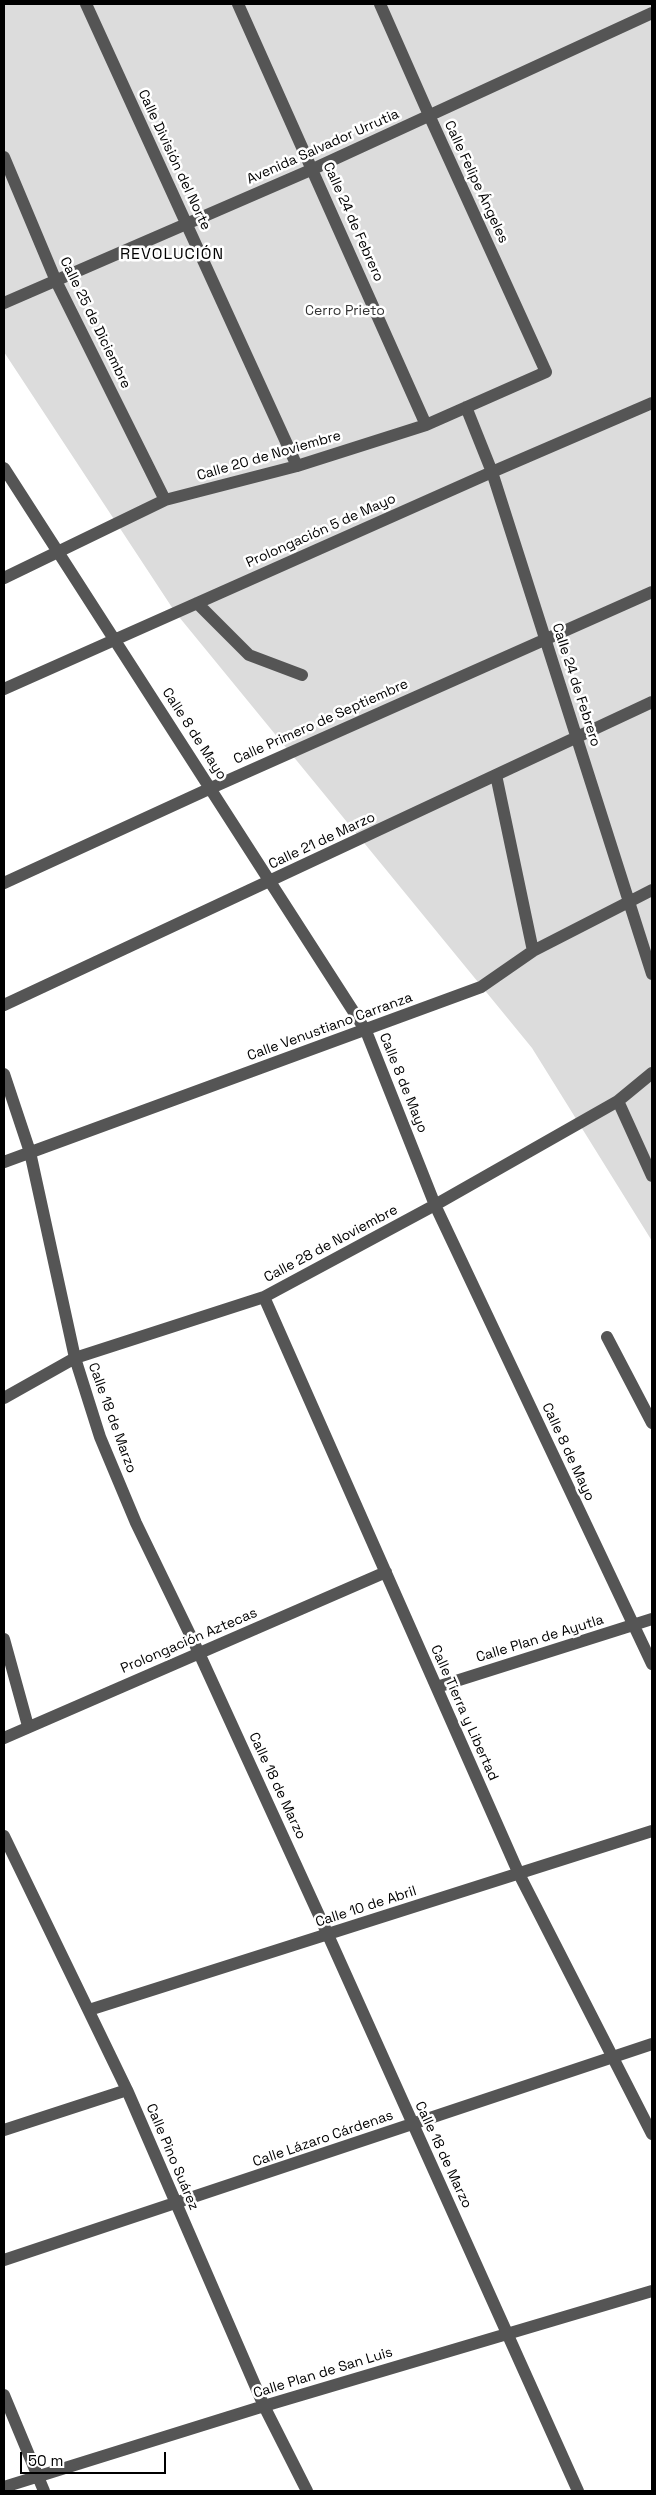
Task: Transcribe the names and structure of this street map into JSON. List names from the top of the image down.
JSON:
{
  "streets": {
    "street": [
      "Avenida Salvador Urrutia",
      "Calle División del Norte",
      "Calle Felipe Ángeles",
      "Calle 24 de Febrero",
      "Calle 25 de Diciembre",
      "Calle 20 de Noviembre",
      "Prolongación 5 de Mayo",
      "Calle Primero de Septiembre",
      "Calle 8 de Mayo",
      "Calle 21 de Marzo",
      "Calle Venustiano Carranza",
      "Calle 28 de Noviembre",
      "Calle 18 de Marzo",
      "Calle Plan de Ayutla",
      "Prolongación Aztecas",
      "Calle Tierra y Libertad",
      "Calle 10 de Abril",
      "Calle Lázaro Cárdenas",
      "Calle Pino Suárez",
      "Calle Plan de San Luis"
    ]
  },
  "crossings": [
    ["Avenida Salvador Urrutia", "Calle División del Norte"],
    ["Avenida Salvador Urrutia", "Calle Felipe Ángeles"],
    ["Avenida Salvador Urrutia", "Calle 24 de Febrero"],
    ["Avenida Salvador Urrutia", "Calle 25 de Diciembre"],
    ["Calle División del Norte", "Calle 20 de Noviembre"],
    ["Calle Felipe Ángeles", "Calle 20 de Noviembre"],
    ["Calle 24 de Febrero", "Calle 20 de Noviembre"],
    ["Calle 24 de Febrero", "Prolongación 5 de Mayo"],
    ["Calle 24 de Febrero", "Calle Primero de Septiembre"],
    ["Calle 24 de Febrero", "Calle 21 de Marzo"],
    ["Calle 24 de Febrero", "Calle Venustiano Carranza"],
    ["Calle 25 de Diciembre", "Calle 20 de Noviembre"],
    ["Calle 20 de Noviembre", "Calle 8 de Mayo"],
    ["Prolongación 5 de Mayo", "Calle 8 de Mayo"],
    ["Calle Primero de Septiembre", "Calle 8 de Mayo"],
    ["Calle 8 de Mayo", "Calle 21 de Marzo"],
    ["Calle 8 de Mayo", "Calle Venustiano Carranza"],
    ["Calle 8 de Mayo", "Calle 28 de Noviembre"],
    ["Calle 8 de Mayo", "Calle Plan de Ayutla"],
    ["Calle Venustiano Carranza", "Calle 18 de Marzo"],
    ["Calle 28 de Noviembre", "Calle 18 de Marzo"],
    ["Calle 28 de Noviembre", "Calle Tierra y Libertad"],
    ["Calle 18 de Marzo", "Prolongación Aztecas"],
    ["Calle 18 de Marzo", "Calle 10 de Abril"],
    ["Calle 18 de Marzo", "Calle Lázaro Cárdenas"],
    ["Calle 18 de Marzo", "Calle Plan de San Luis"],
    ["Calle Plan de Ayutla", "Calle Tierra y Libertad"],
    ["Prolongación Aztecas", "Calle Tierra y Libertad"],
    ["Calle Tierra y Libertad", "Calle 10 de Abril"],
    ["Calle Tierra y Libertad", "Calle Lázaro Cárdenas"],
    ["Calle 10 de Abril", "Calle Pino Suárez"],
    ["Calle Lázaro Cárdenas", "Calle Pino Suárez"],
    ["Calle Pino Suárez", "Calle Plan de San Luis"]
  ],
  "districts": ["REVOLUCIÓN"],
  "parks": ["Cerro Prieto"],
  "scale_bar": "50 m"
}
